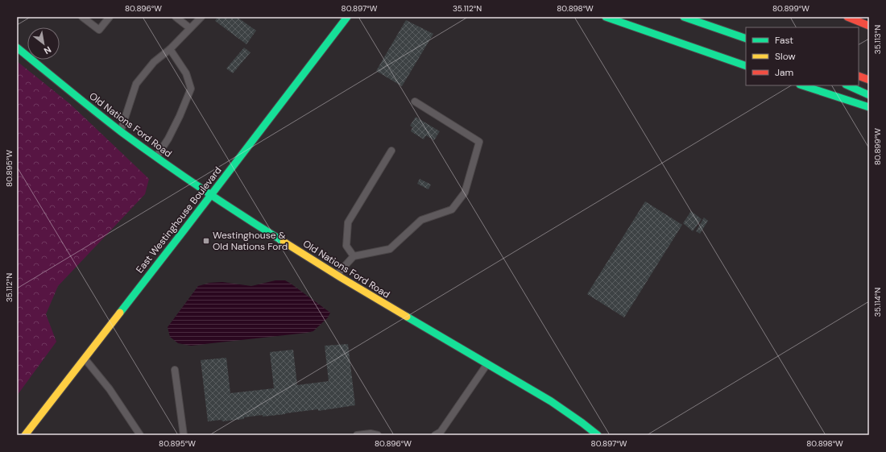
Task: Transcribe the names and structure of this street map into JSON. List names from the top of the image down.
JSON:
{
  "streets": {
    "main road": ["Old Nations Ford Road", "East Westinghouse Boulevard"]
  },
  "crossings": [
    ["Old Nations Ford Road", "East Westinghouse Boulevard"]
  ],
  "places": {
    "transit": ["Westinghouse & Old Nations Ford"]
  },
  "legend": ["Fast", "Slow", "Jam"],
  "north": "bottom right",
  "coordinates": [
    "80.896°W",
    "80.897°W",
    "35.112°N",
    "80.898°W",
    "80.899°W",
    "35.113°N",
    "80.895°W",
    "35.114°N"
  ]
}
